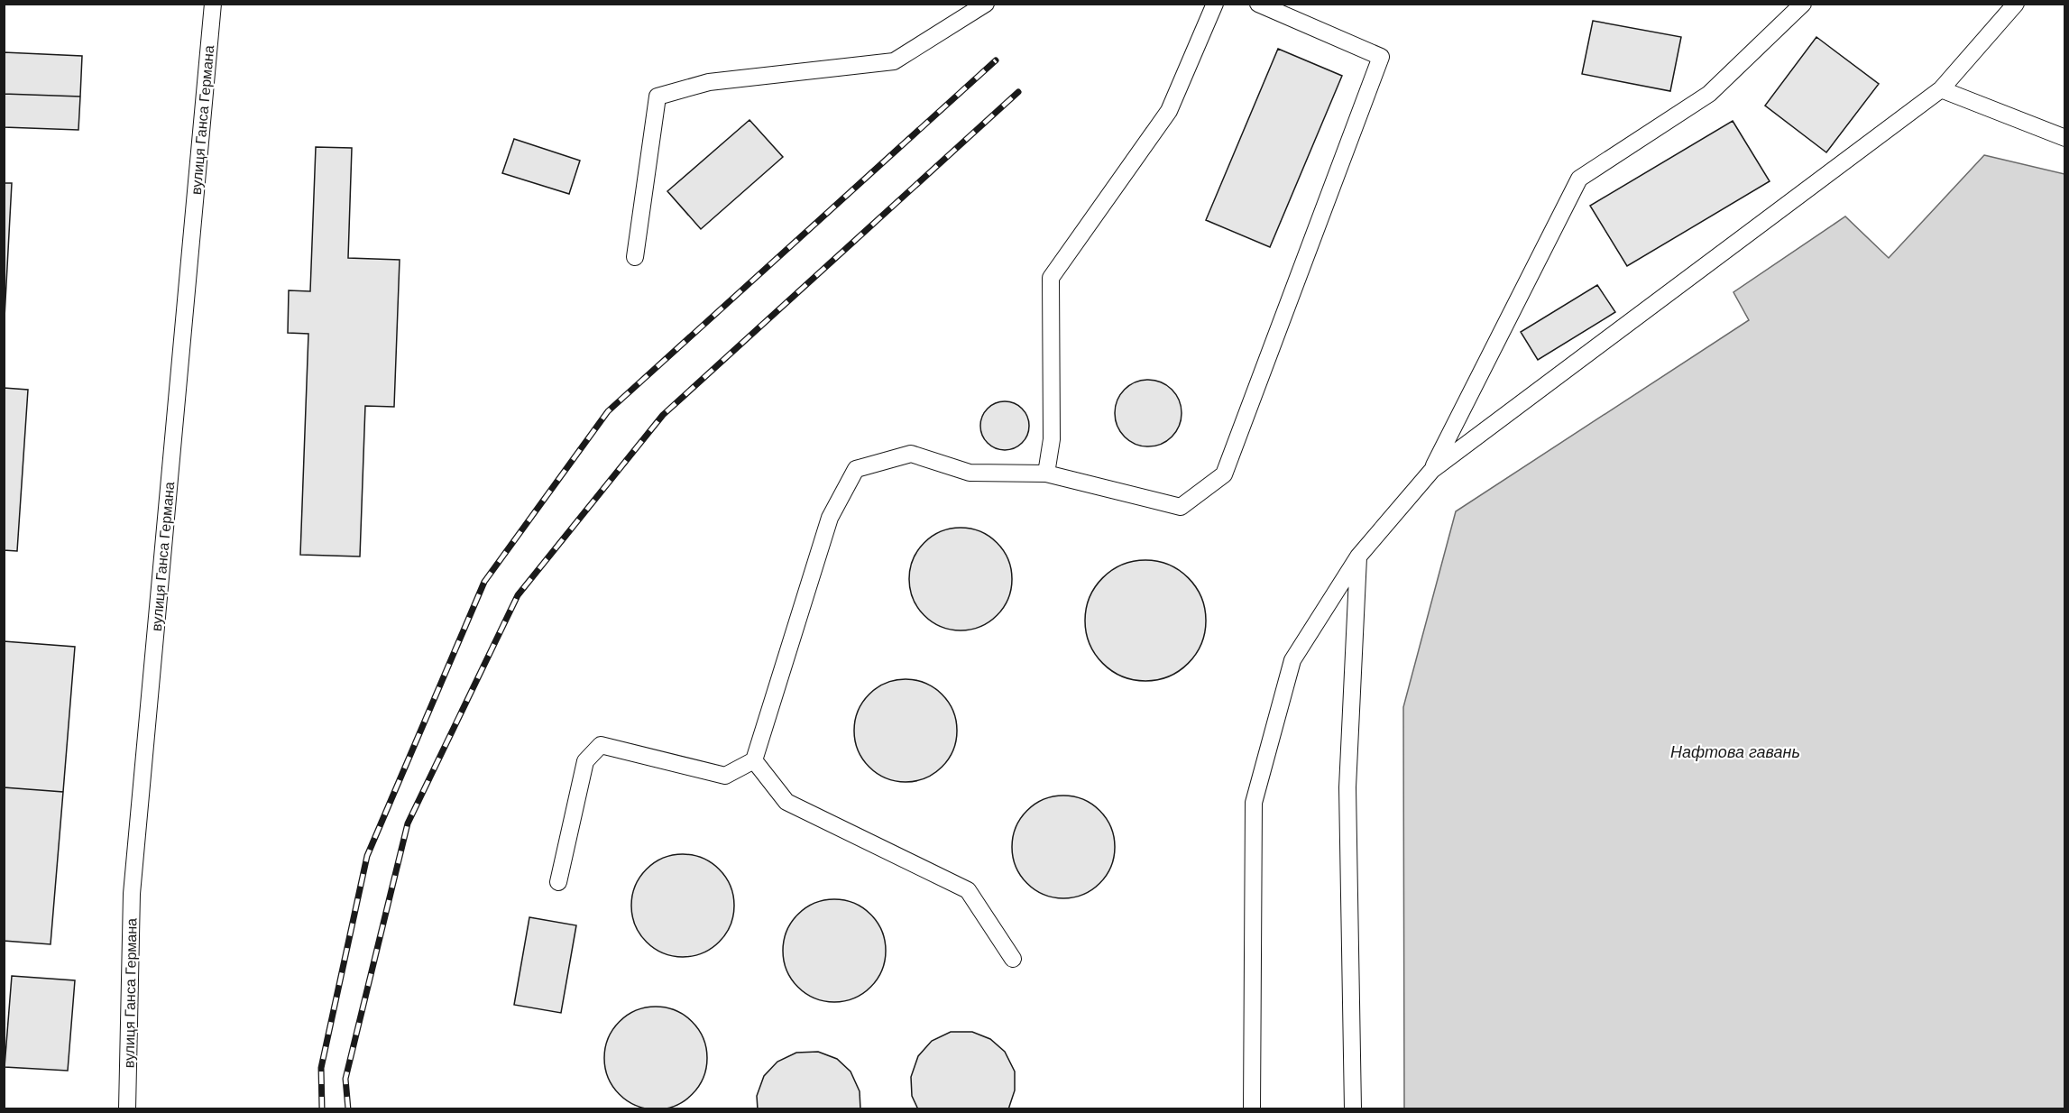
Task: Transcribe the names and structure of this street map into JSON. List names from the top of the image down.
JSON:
{
  "streets": {
    "lane": ["вулиця Ганса Германа"]
  },
  "water": ["Нафтова гавань"]
}
